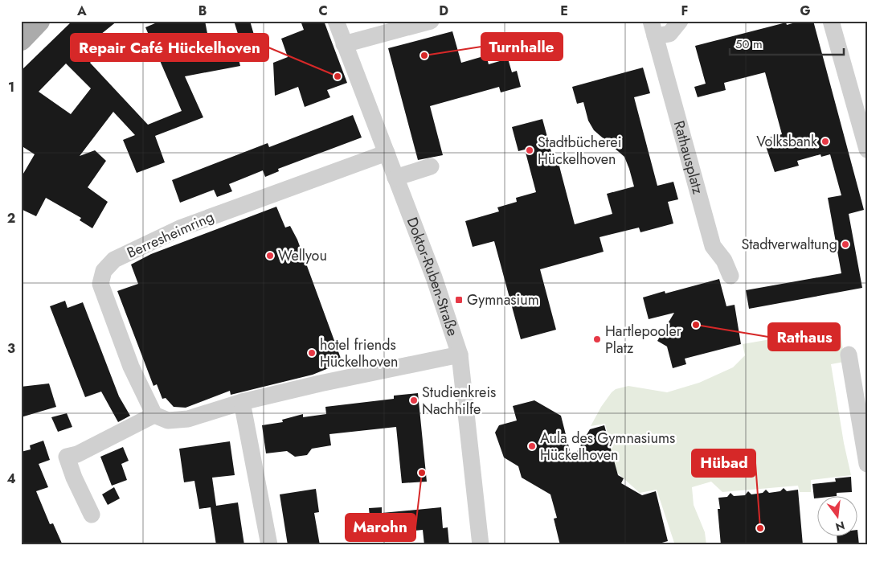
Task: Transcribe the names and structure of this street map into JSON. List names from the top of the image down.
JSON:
{
  "streets": {
    "street": ["Rathausplatz", "Berresheimring", "Doktor-Ruben-Straße"]
  },
  "crossings": [
    ["Berresheimring", "Doktor-Ruben-Straße"]
  ],
  "places": {
    "other": [
      "Turnhalle",
      "Repair Café Hückelhoven",
      "Volksbank",
      "Stadtbücherei Hückelhoven",
      "Stadtverwaltung",
      "Wellyou",
      "Rathaus",
      "Hartlepooler Platz",
      "hotel friends Hückelhoven",
      "Studienkreis Nachhilfe",
      "Aula des Gymnasiums Hückelhoven",
      "Marohn",
      "Hübad"
    ],
    "transit": ["Gymnasium"]
  },
  "scale_bar": "50 m",
  "north": "bottom",
  "grid": {
    "columns": [
      "A",
      "B",
      "C",
      "D",
      "E",
      "F",
      "G"
    ],
    "rows": [
      "1",
      "2",
      "3",
      "4"
    ]
  }
}
